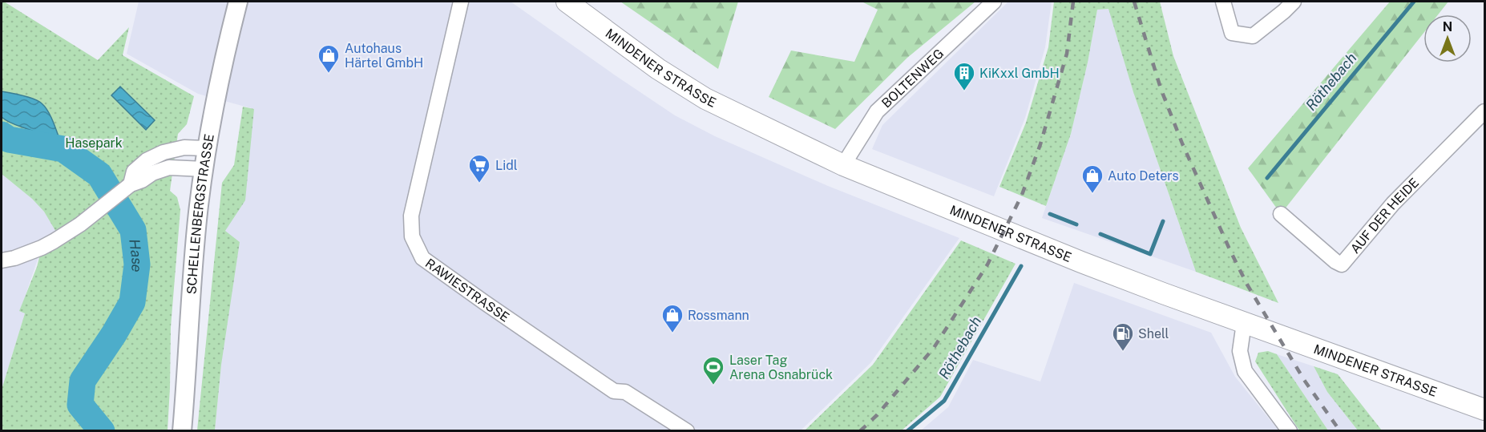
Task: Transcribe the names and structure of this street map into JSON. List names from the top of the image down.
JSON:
{
  "streets": {
    "main road": ["MINDENER STRASSE"],
    "street": [
      "BOLTENWEG",
      "SCHELLENBERGSTRASSE",
      "AUF DER HEIDE",
      "RAWIESTRASSE"
    ]
  },
  "crossings": [
    ["MINDENER STRASSE", "BOLTENWEG"]
  ],
  "water": ["Röthebach", "Hase"],
  "parks": ["Hasepark"],
  "places": {
    "shop": ["Autohaus Härtel GmbH", "Auto Deters", "Rossmann"],
    "building": ["KiKxxl GmbH"],
    "supermarket": ["Lidl"],
    "fuel station": ["Shell"],
    "sports": ["Laser Tag Arena Osnabrück"]
  },
  "north": "top"
}
